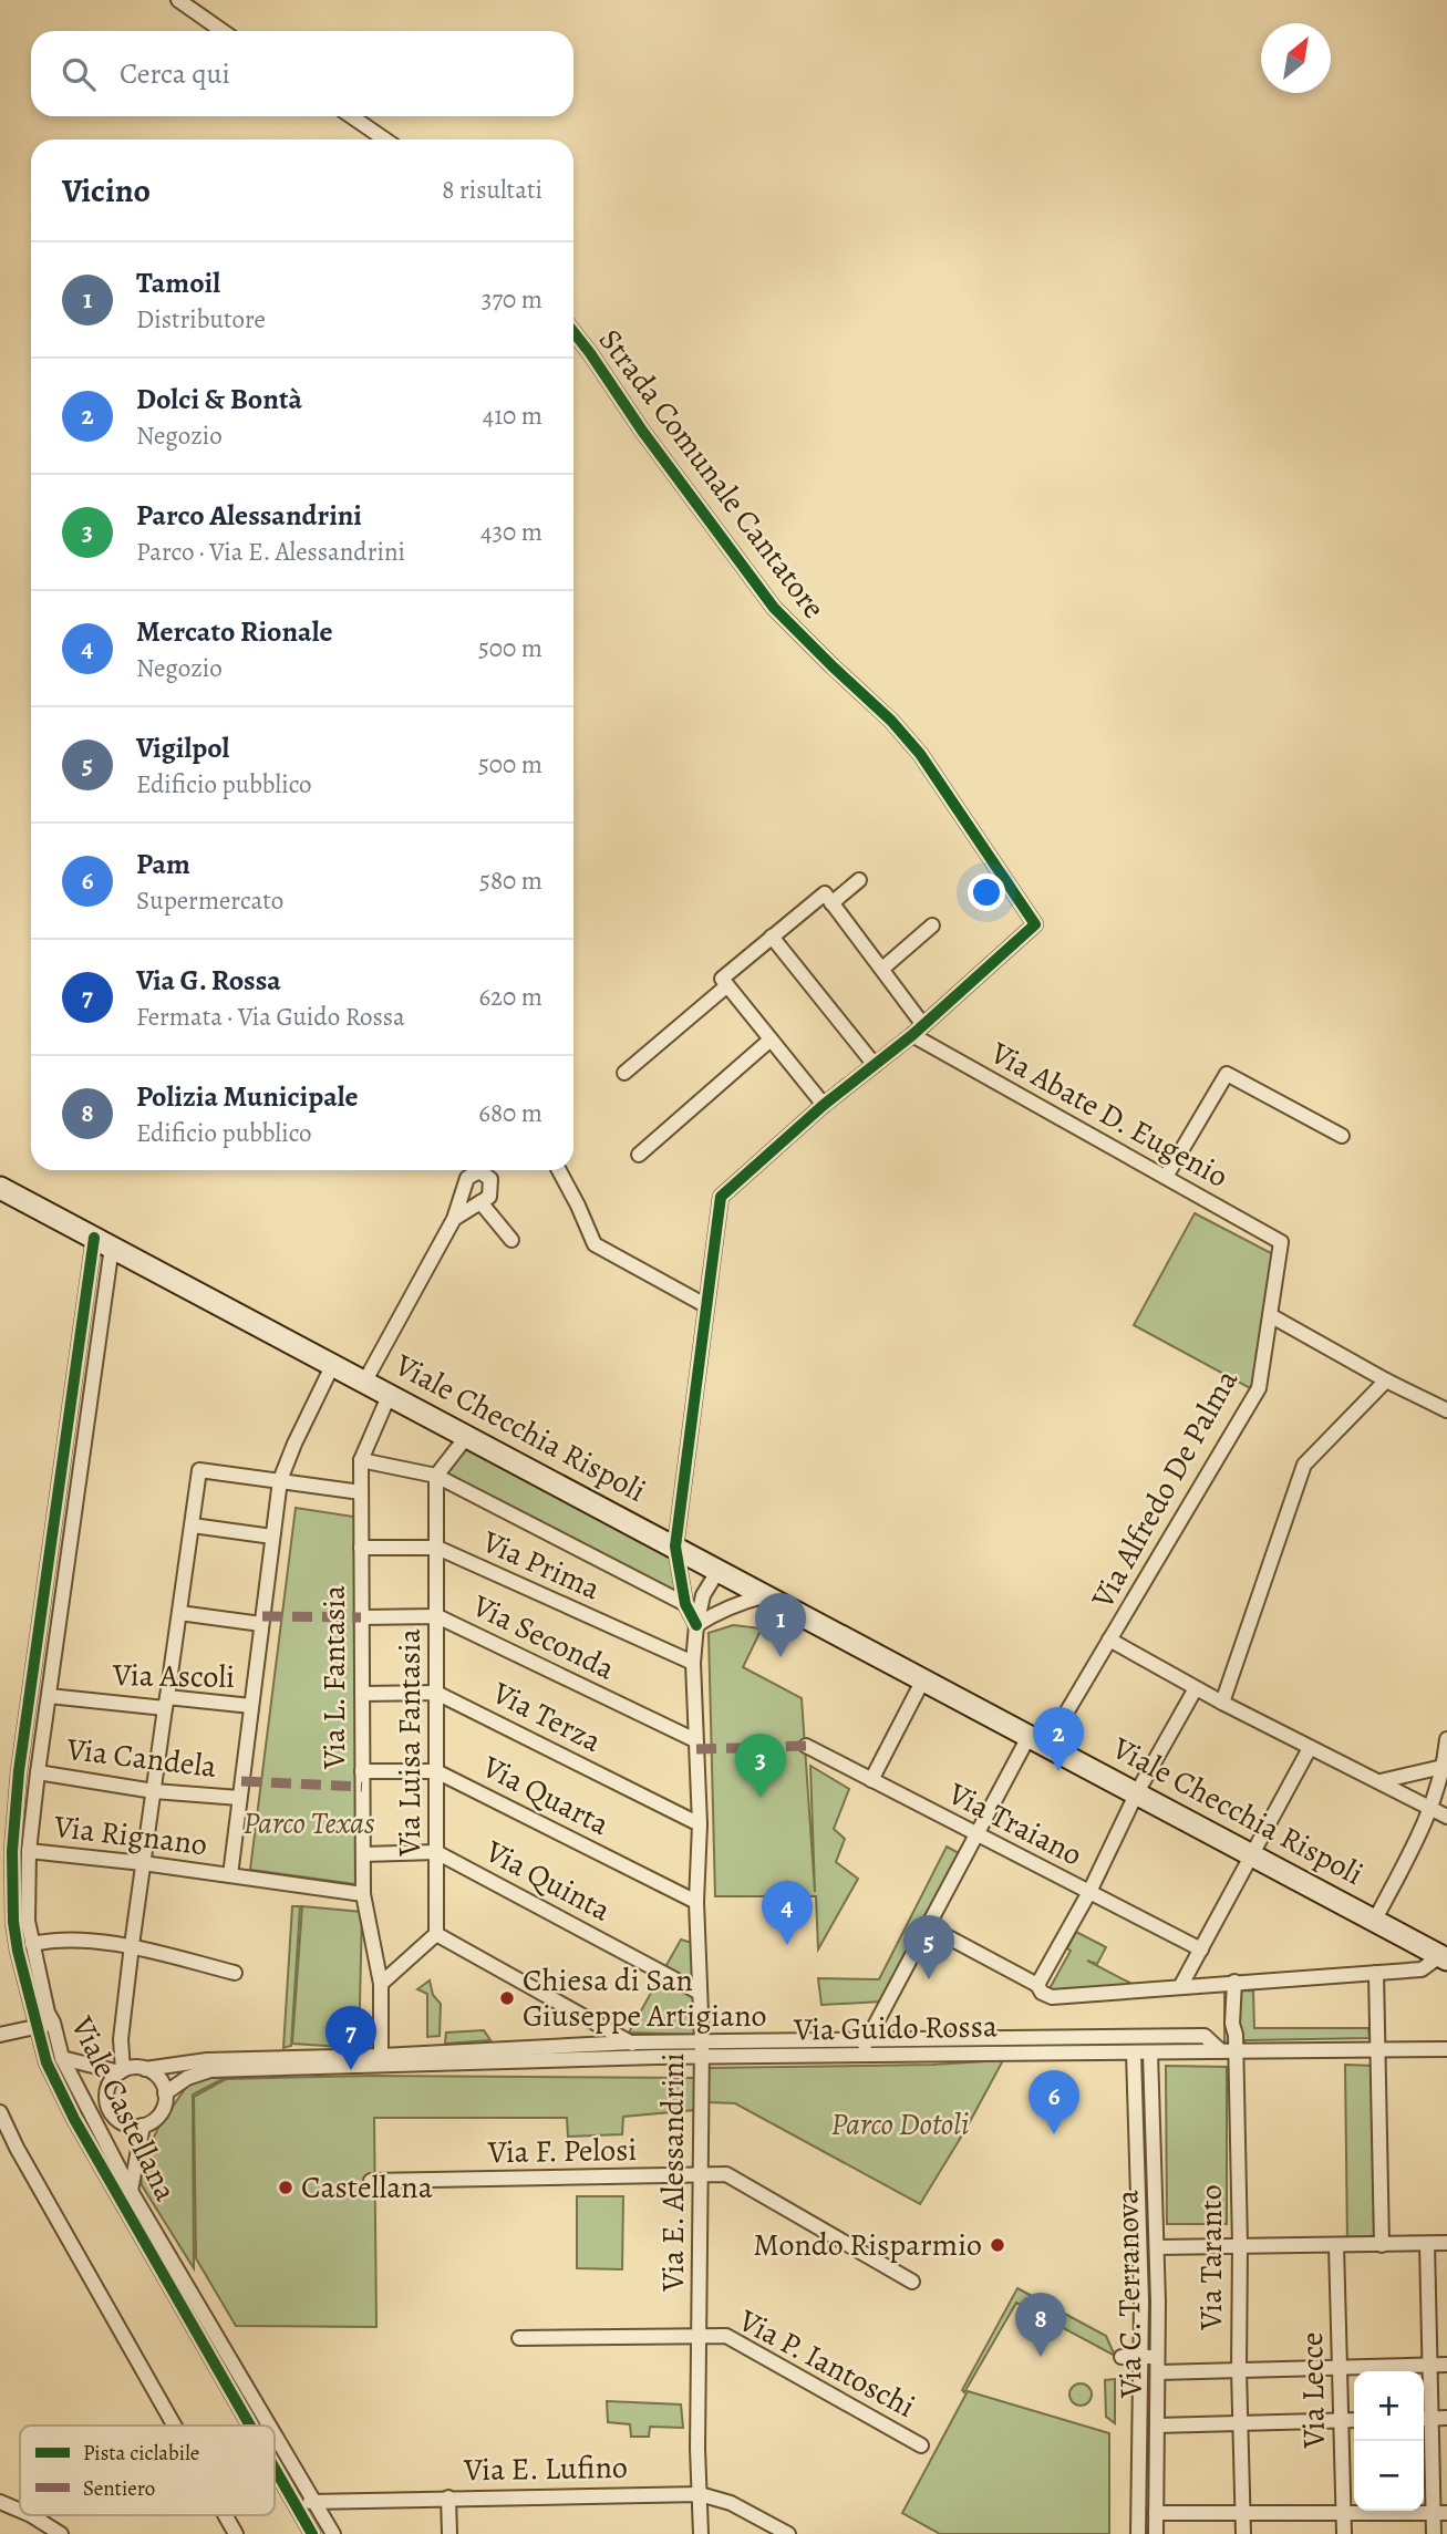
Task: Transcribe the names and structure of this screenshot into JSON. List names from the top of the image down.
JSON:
{
  "streets": {
    "main road": ["Viale Checchia Rispoli"],
    "street": [
      "Strada Comunale Cantatore",
      "Via Abate D. Eugenio",
      "Via Alfredo De Palma",
      "Via Prima",
      "Via Seconda",
      "Via Ascoli",
      "Via L. Fantasia",
      "Via Terza",
      "Via Luisa Fantasia",
      "Via Candela",
      "Via Quarta",
      "Via Traiano",
      "Via Rignano",
      "Via Quinta",
      "Via Guido Rossa",
      "Viale Castellana",
      "Via F. Pelosi",
      "Via E. Alessandrini",
      "Via Taranto",
      "Via C. Terranova",
      "Via P. Iantoschi",
      "Via Lecce",
      "Via E. Lufino"
    ]
  },
  "crossings": [
    ["Strada Comunale Cantatore", "Via Abate D. Eugenio"],
    ["Strada Comunale Cantatore", "Viale Checchia Rispoli"],
    ["Via Abate D. Eugenio", "Via Alfredo De Palma"],
    ["Viale Checchia Rispoli", "Via Alfredo De Palma"],
    ["Viale Checchia Rispoli", "Viale Castellana"],
    ["Viale Checchia Rispoli", "Via E. Alessandrini"],
    ["Via Alfredo De Palma", "Via Traiano"],
    ["Via Alfredo De Palma", "Via Guido Rossa"],
    ["Via Prima", "Via L. Fantasia"],
    ["Via Prima", "Via Luisa Fantasia"],
    ["Via Prima", "Via E. Alessandrini"],
    ["Via Seconda", "Via L. Fantasia"],
    ["Via Seconda", "Via Luisa Fantasia"],
    ["Via Seconda", "Via E. Alessandrini"],
    ["Via Ascoli", "Viale Castellana"],
    ["Via L. Fantasia", "Via Terza"],
    ["Via L. Fantasia", "Via Quarta"],
    ["Via L. Fantasia", "Via Rignano"],
    ["Via L. Fantasia", "Via Quinta"],
    ["Via L. Fantasia", "Via Guido Rossa"],
    ["Via Terza", "Via Luisa Fantasia"],
    ["Via Terza", "Via E. Alessandrini"],
    ["Via Luisa Fantasia", "Via Quarta"],
    ["Via Luisa Fantasia", "Via Quinta"],
    ["Via Candela", "Viale Castellana"],
    ["Via Quarta", "Via E. Alessandrini"],
    ["Via Rignano", "Viale Castellana"],
    ["Via Quinta", "Via E. Alessandrini"],
    ["Via Guido Rossa", "Via E. Alessandrini"],
    ["Via Guido Rossa", "Via Taranto"],
    ["Via Guido Rossa", "Via C. Terranova"],
    ["Viale Castellana", "Via E. Lufino"],
    ["Via F. Pelosi", "Via E. Alessandrini"],
    ["Via E. Alessandrini", "Via P. Iantoschi"],
    ["Via E. Alessandrini", "Via E. Lufino"]
  ],
  "parks": ["Parco Texas", "Parco Dotoli"],
  "places": ["Chiesa di San Giuseppe Artigiano", "Castellana", "Mondo Risparmio"],
  "legend": ["Pista ciclabile", "Sentiero"],
  "north": "top right",
  "page": {
    "search": "Cerca qui",
    "heading": ["Vicino", "8 risultati"],
    "list": [
      {
        "mark": "1",
        "name": "Tamoil",
        "note": "Distributore",
        "value": "370 m"
      },
      {
        "mark": "2",
        "name": "Dolci & Bontà",
        "note": "Negozio",
        "value": "410 m"
      },
      {
        "mark": "3",
        "name": "Parco Alessandrini",
        "note": "Parco · Via E. Alessandrini",
        "value": "430 m"
      },
      {
        "mark": "4",
        "name": "Mercato Rionale",
        "note": "Negozio",
        "value": "500 m"
      },
      {
        "mark": "5",
        "name": "Vigilpol",
        "note": "Edificio pubblico",
        "value": "500 m"
      },
      {
        "mark": "6",
        "name": "Pam",
        "note": "Supermercato",
        "value": "580 m"
      },
      {
        "mark": "7",
        "name": "Via G. Rossa",
        "note": "Fermata · Via Guido Rossa",
        "value": "620 m"
      },
      {
        "mark": "8",
        "name": "Polizia Municipale",
        "note": "Edificio pubblico",
        "value": "680 m"
      }
    ],
    "pins": [
      "1",
      "2",
      "3",
      "4",
      "5",
      "7",
      "6",
      "8"
    ],
    "map_buttons": ["+", "−"]
  }
}
